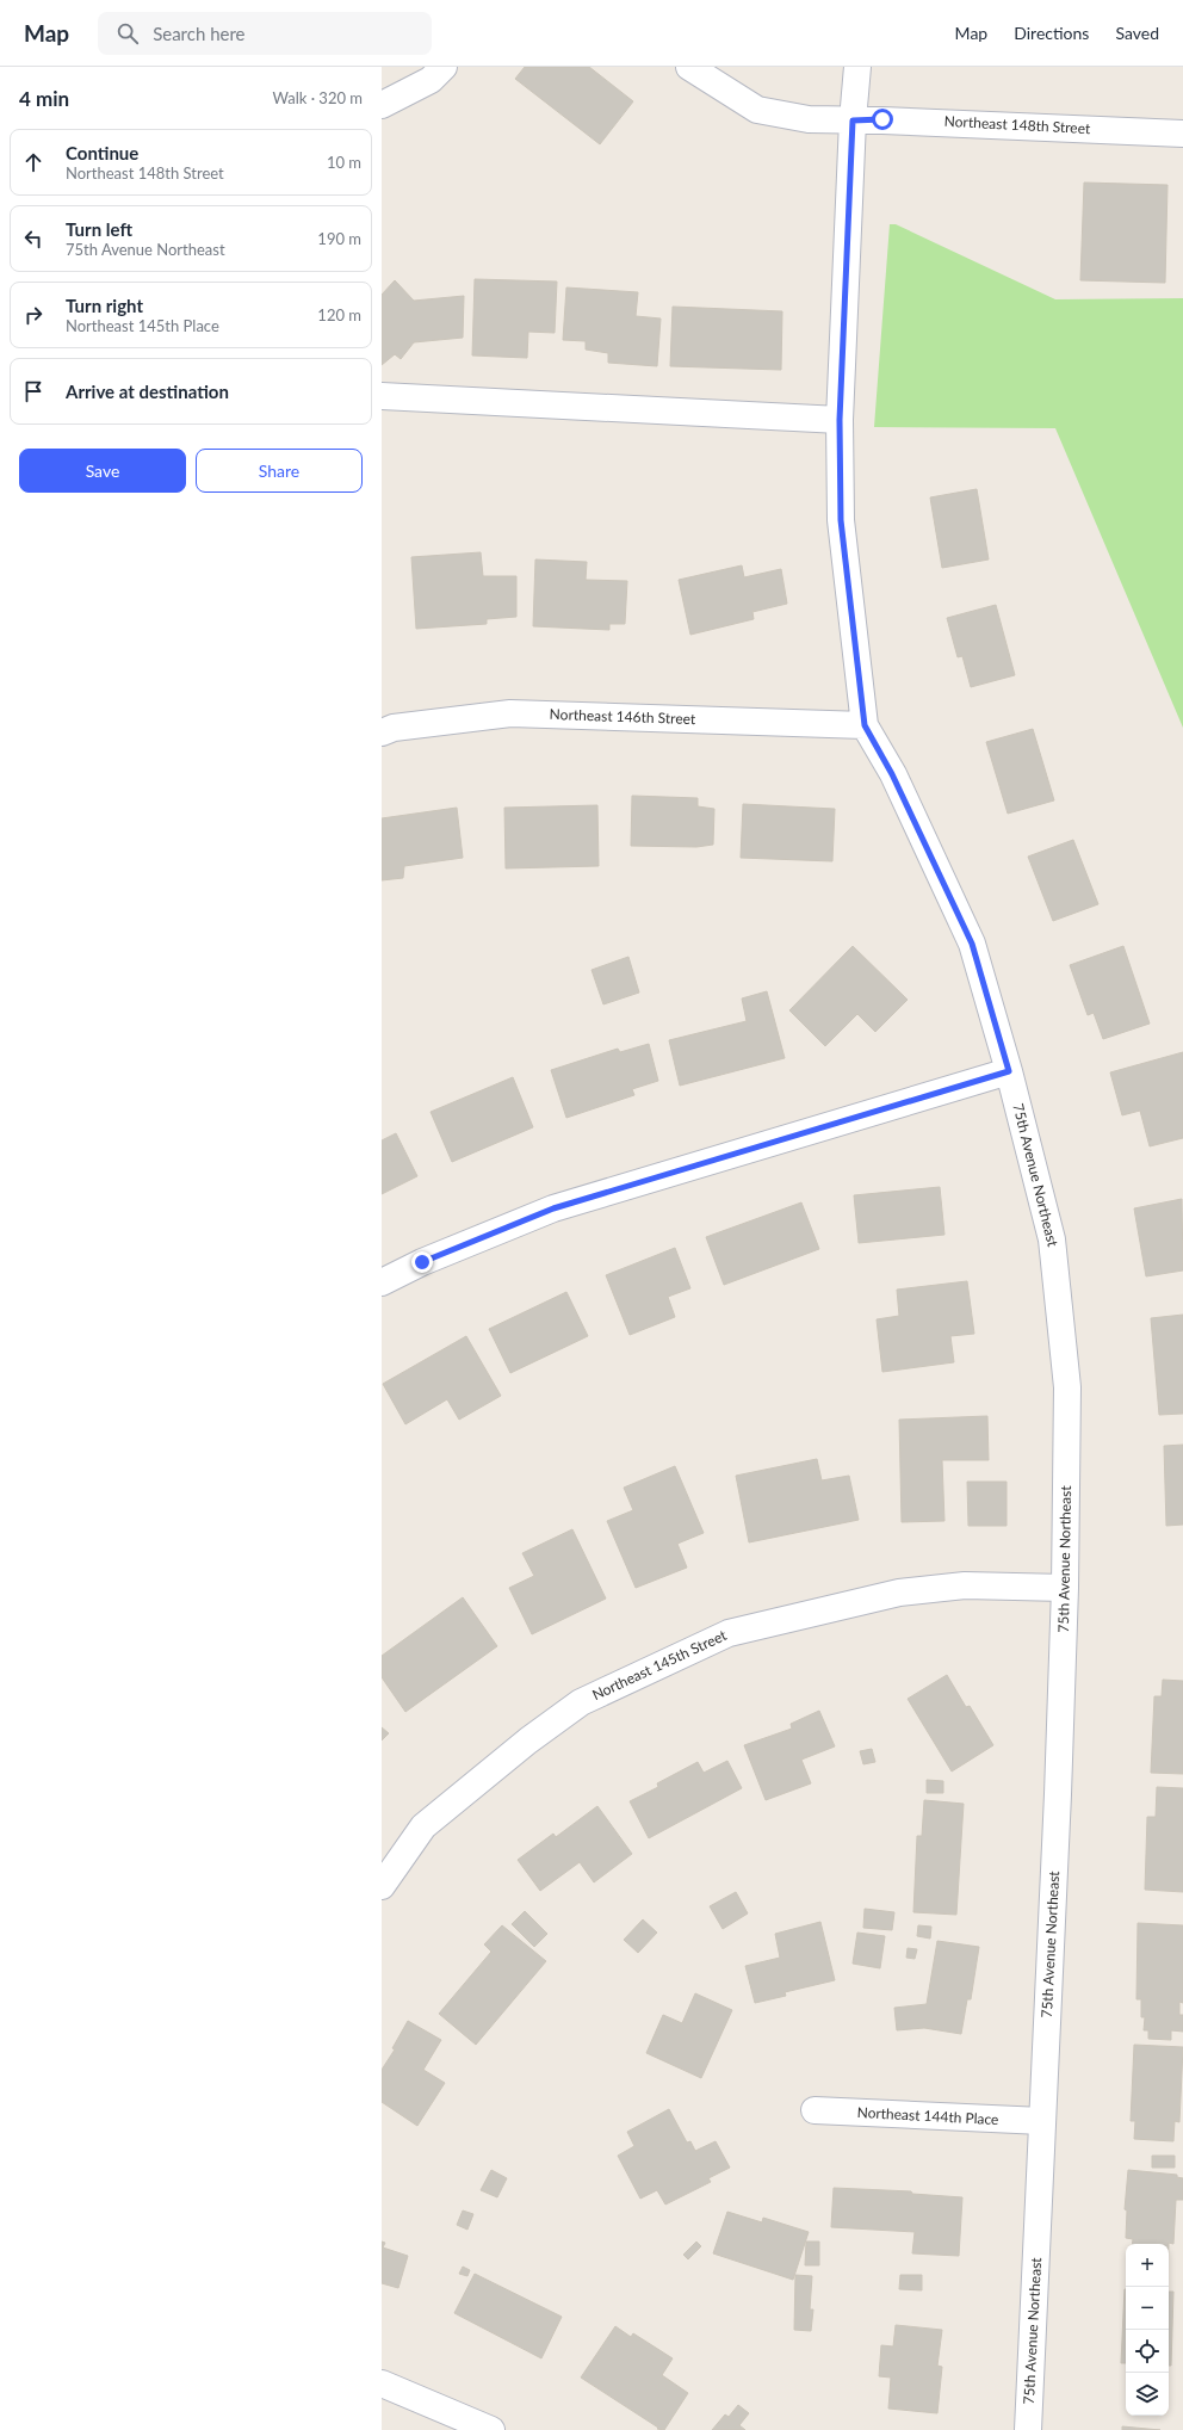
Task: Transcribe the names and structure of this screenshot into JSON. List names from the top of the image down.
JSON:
{
  "streets": {
    "street": [
      "Northeast 148th Street",
      "Northeast 146th Street",
      "75th Avenue Northeast",
      "Northeast 145th Street",
      "Northeast 144th Place"
    ]
  },
  "crossings": [
    ["Northeast 148th Street", "75th Avenue Northeast"],
    ["Northeast 146th Street", "75th Avenue Northeast"],
    ["75th Avenue Northeast", "Northeast 145th Street"],
    ["75th Avenue Northeast", "Northeast 144th Place"]
  ],
  "page": {
    "header": "Map",
    "search": "Search here",
    "nav": ["Map", "Directions", "Saved"],
    "heading": ["4 min", "Walk · 320 m"],
    "list": [
      ["Continue", "Northeast 148th Street", "10 m"],
      ["Turn left", "75th Avenue Northeast", "190 m"],
      ["Turn right", "Northeast 145th Place", "120 m"],
      "Arrive at destination"
    ],
    "buttons": ["Save", "Share"],
    "map_buttons": ["+", "−"]
  }
}
